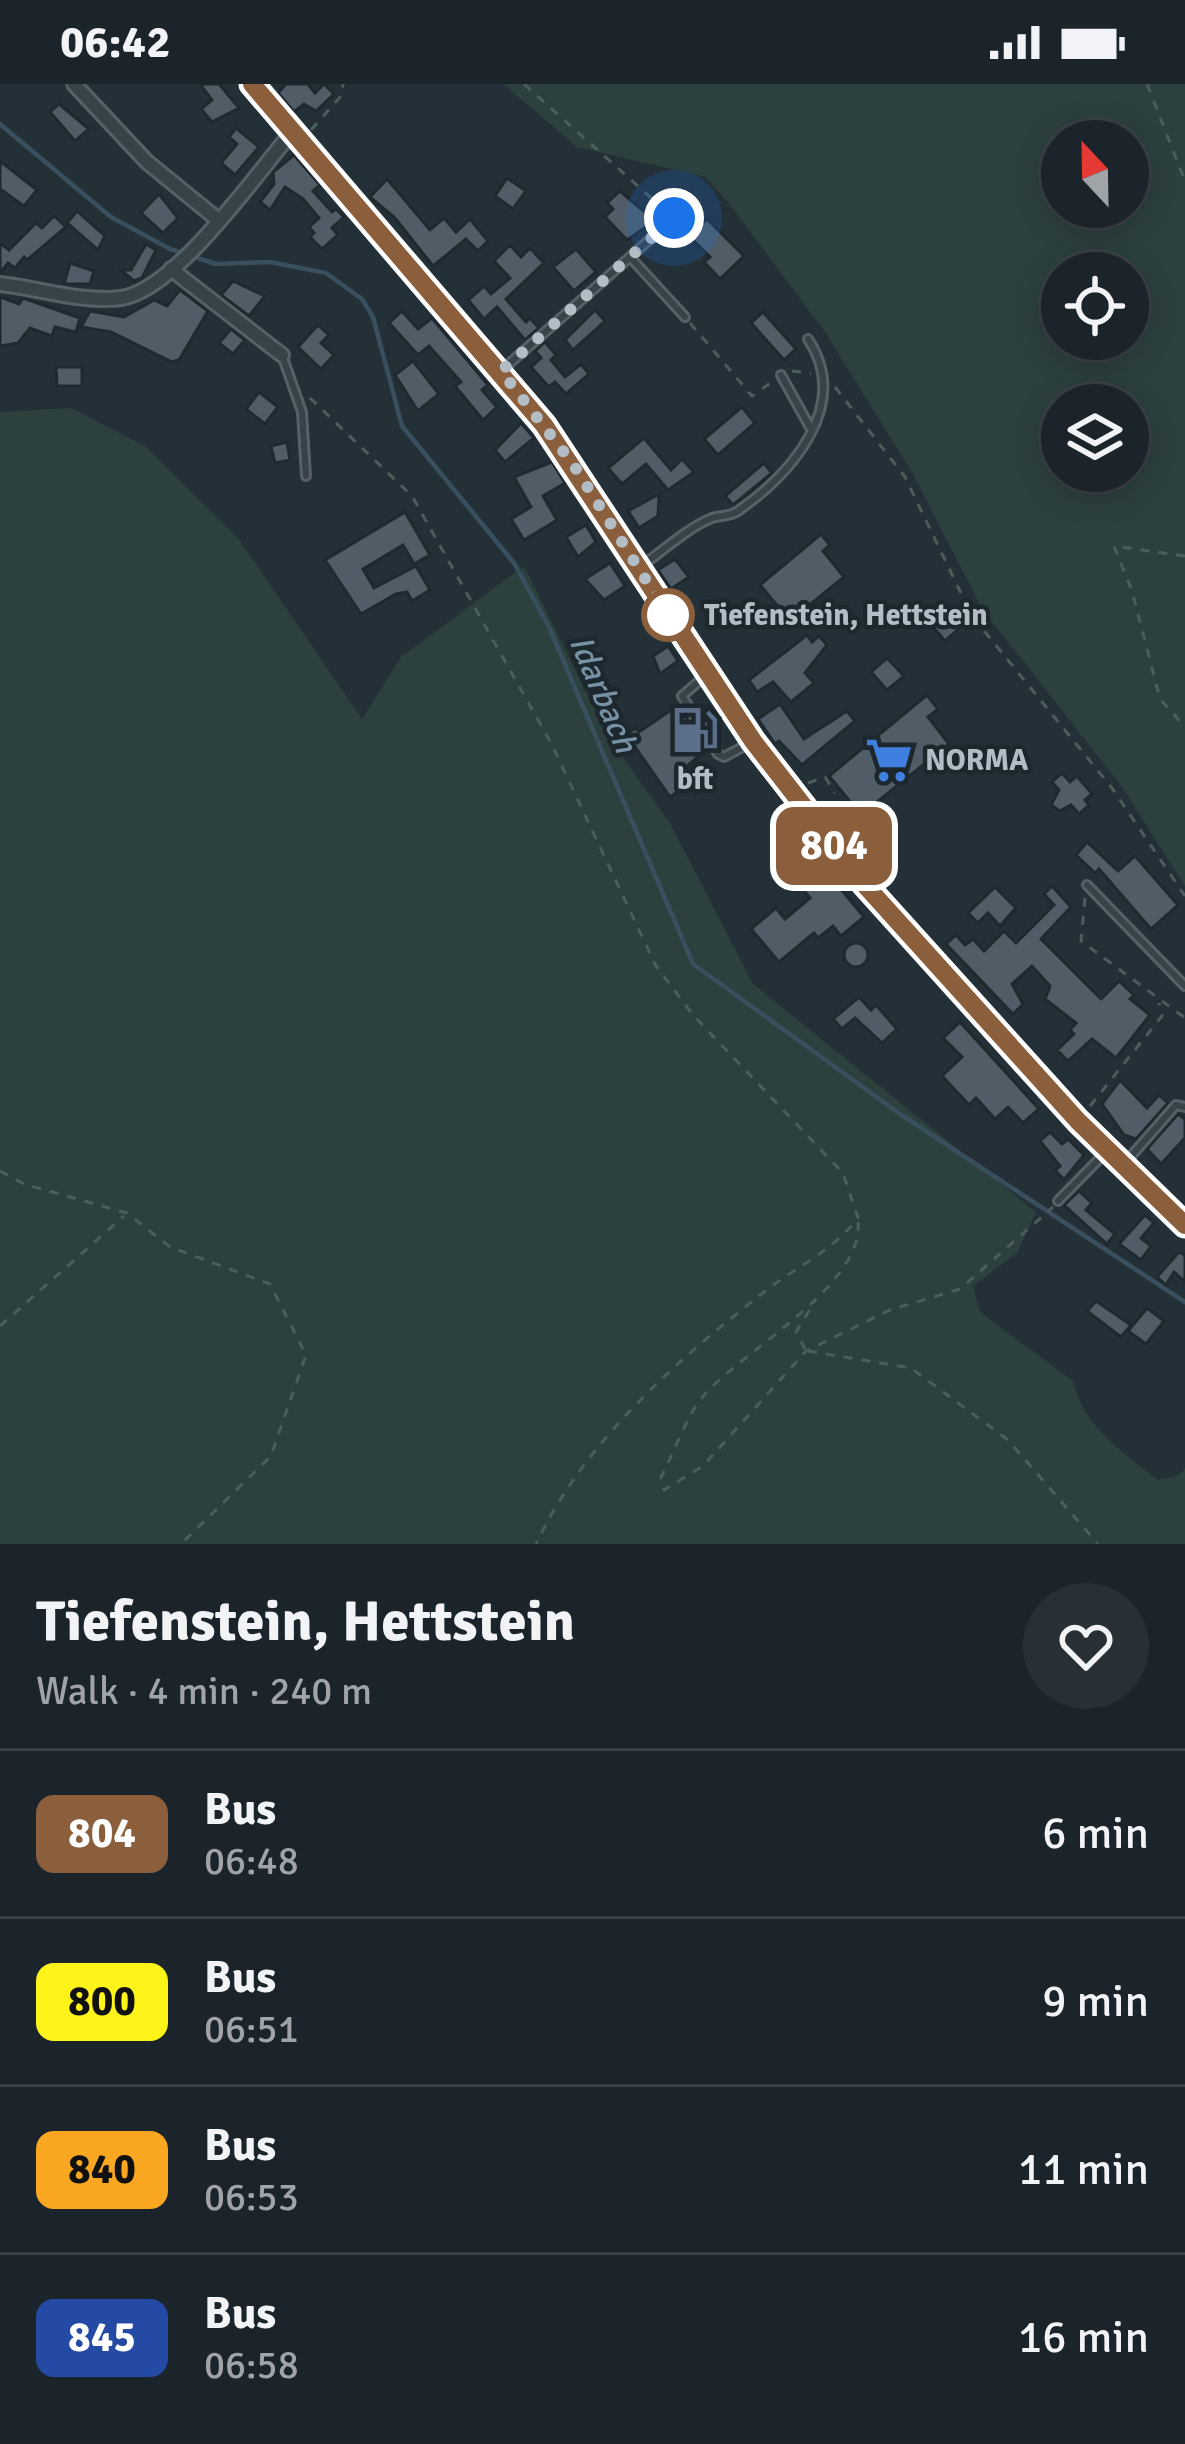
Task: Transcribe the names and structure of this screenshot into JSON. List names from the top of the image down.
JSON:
{
  "water": ["Idarbach"],
  "places": {
    "other": ["Tiefenstein, Hettstein"],
    "fuel station": ["bft"],
    "supermarket": ["NORMA"]
  },
  "lines": ["bus line 804"],
  "north": "top",
  "page": {
    "status": "06:42",
    "on_map": "804",
    "heading": ["Tiefenstein, Hettstein", "Walk · 4 min · 240 m"],
    "list": [
      {
        "mark": "804",
        "name": "Bus",
        "note": "06:48",
        "value": "6 min"
      },
      {
        "mark": "800",
        "name": "Bus",
        "note": "06:51",
        "value": "9 min"
      },
      {
        "mark": "840",
        "name": "Bus",
        "note": "06:53",
        "value": "11 min"
      },
      {
        "mark": "845",
        "name": "Bus",
        "note": "06:58",
        "value": "16 min"
      }
    ]
  }
}
